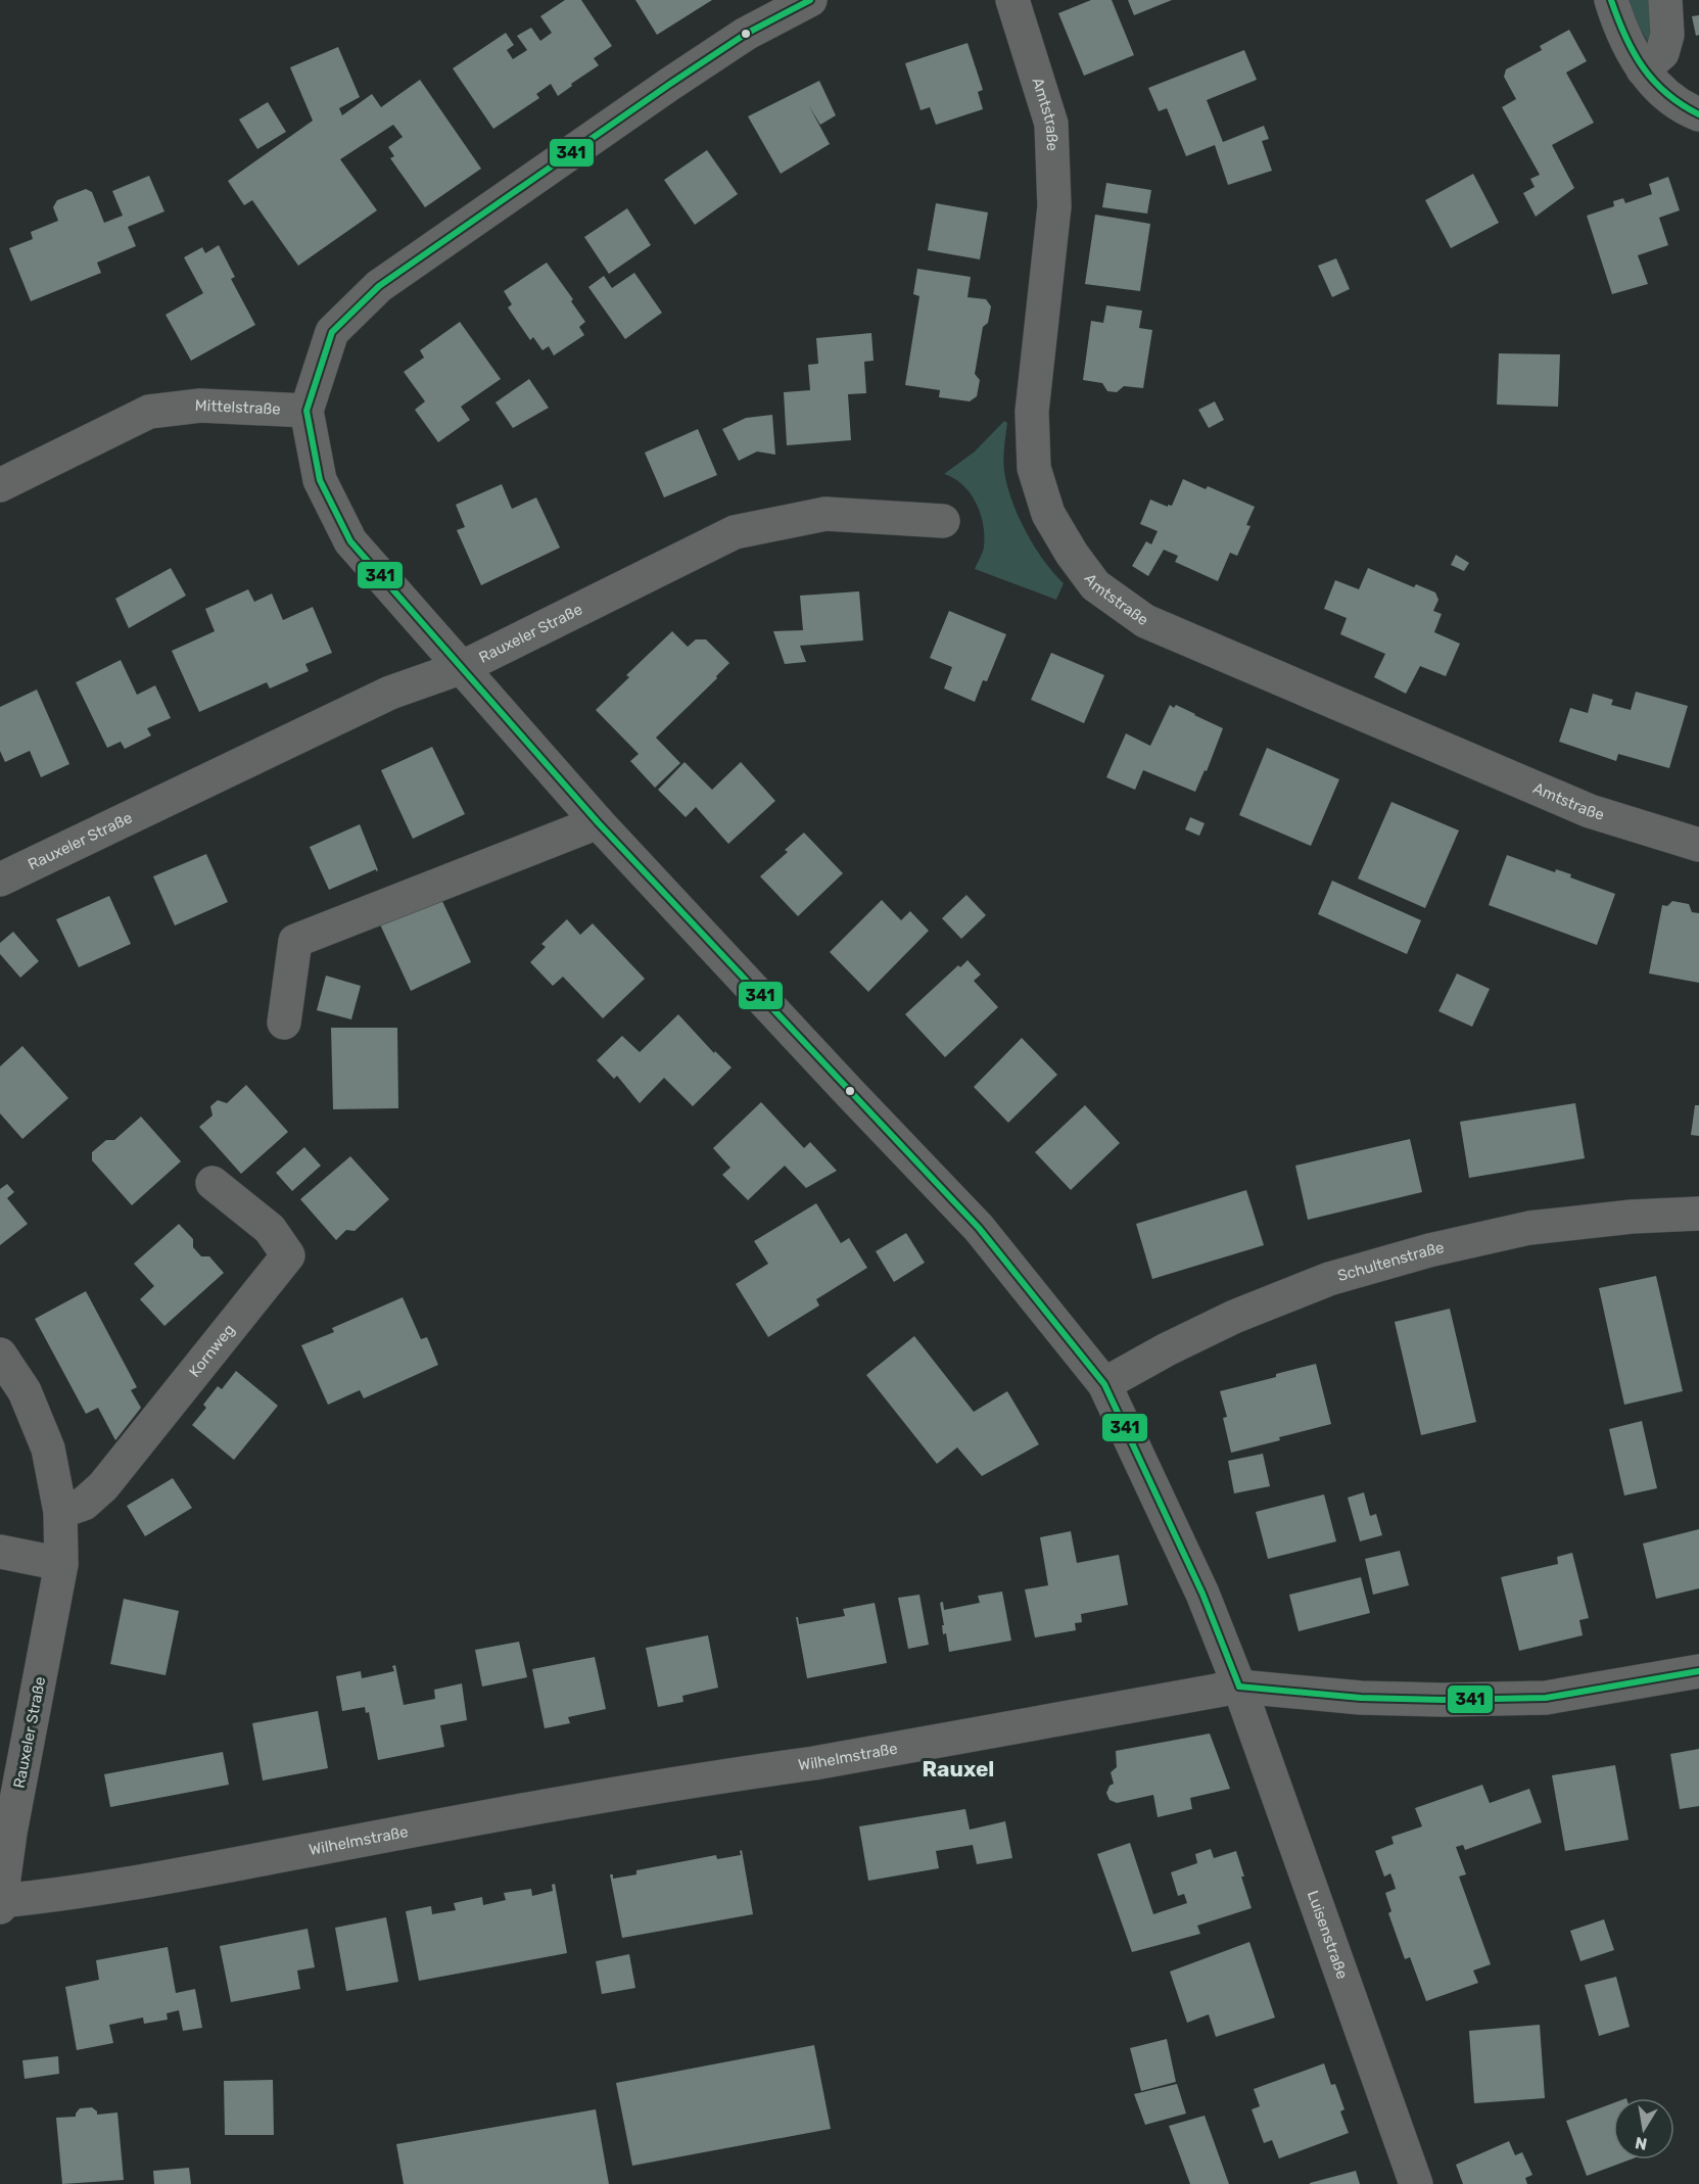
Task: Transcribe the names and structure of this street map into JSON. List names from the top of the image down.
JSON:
{
  "streets": {
    "street": [
      "Amtstraße",
      "Mittelstraße",
      "Rauxeler Straße",
      "Schultenstraße",
      "Kornweg",
      "Wilhelmstraße",
      "Luisenstraße"
    ]
  },
  "crossings": [
    ["Mittelstraße", "Luisenstraße"],
    ["Rauxeler Straße", "Kornweg"],
    ["Rauxeler Straße", "Wilhelmstraße"],
    ["Rauxeler Straße", "Luisenstraße"],
    ["Schultenstraße", "Luisenstraße"],
    ["Wilhelmstraße", "Luisenstraße"]
  ],
  "districts": ["Rauxel"],
  "lines": ["transit line 341"],
  "north": "bottom"
}
